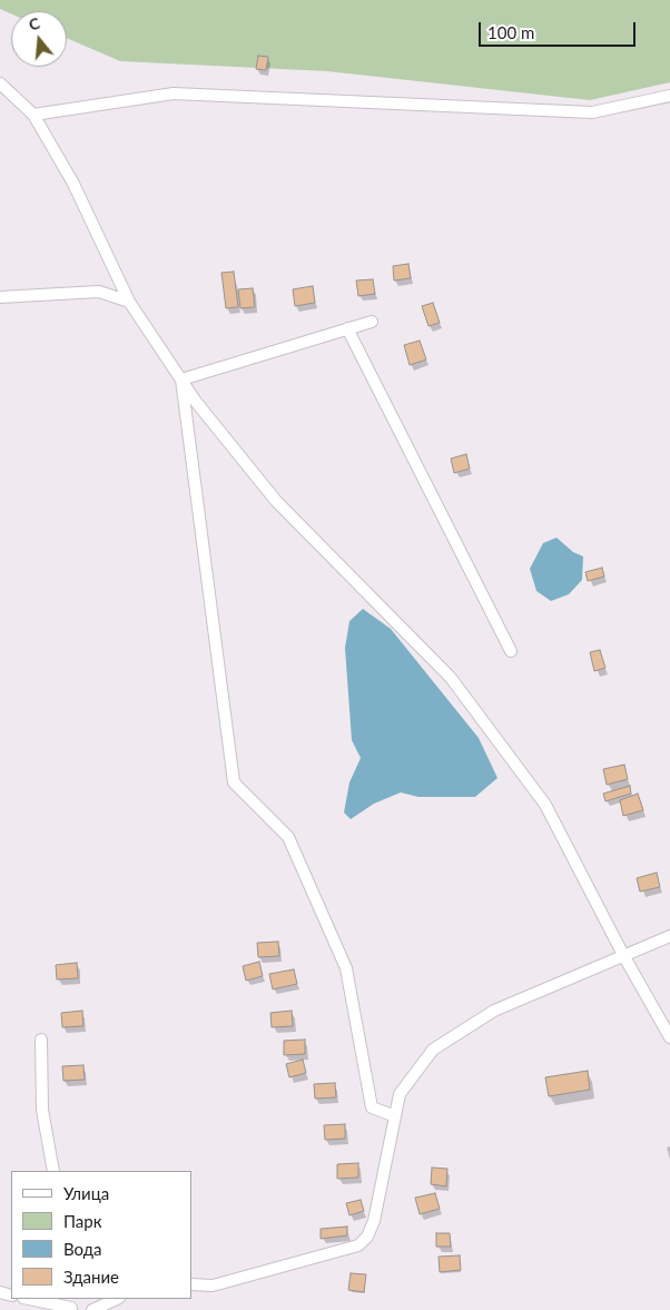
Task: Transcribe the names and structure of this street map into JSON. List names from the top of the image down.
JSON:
{
  "legend": [
    "Улица",
    "Парк",
    "Вода",
    "Здание"
  ],
  "scale_bar": "100 m",
  "north": "top"
}
